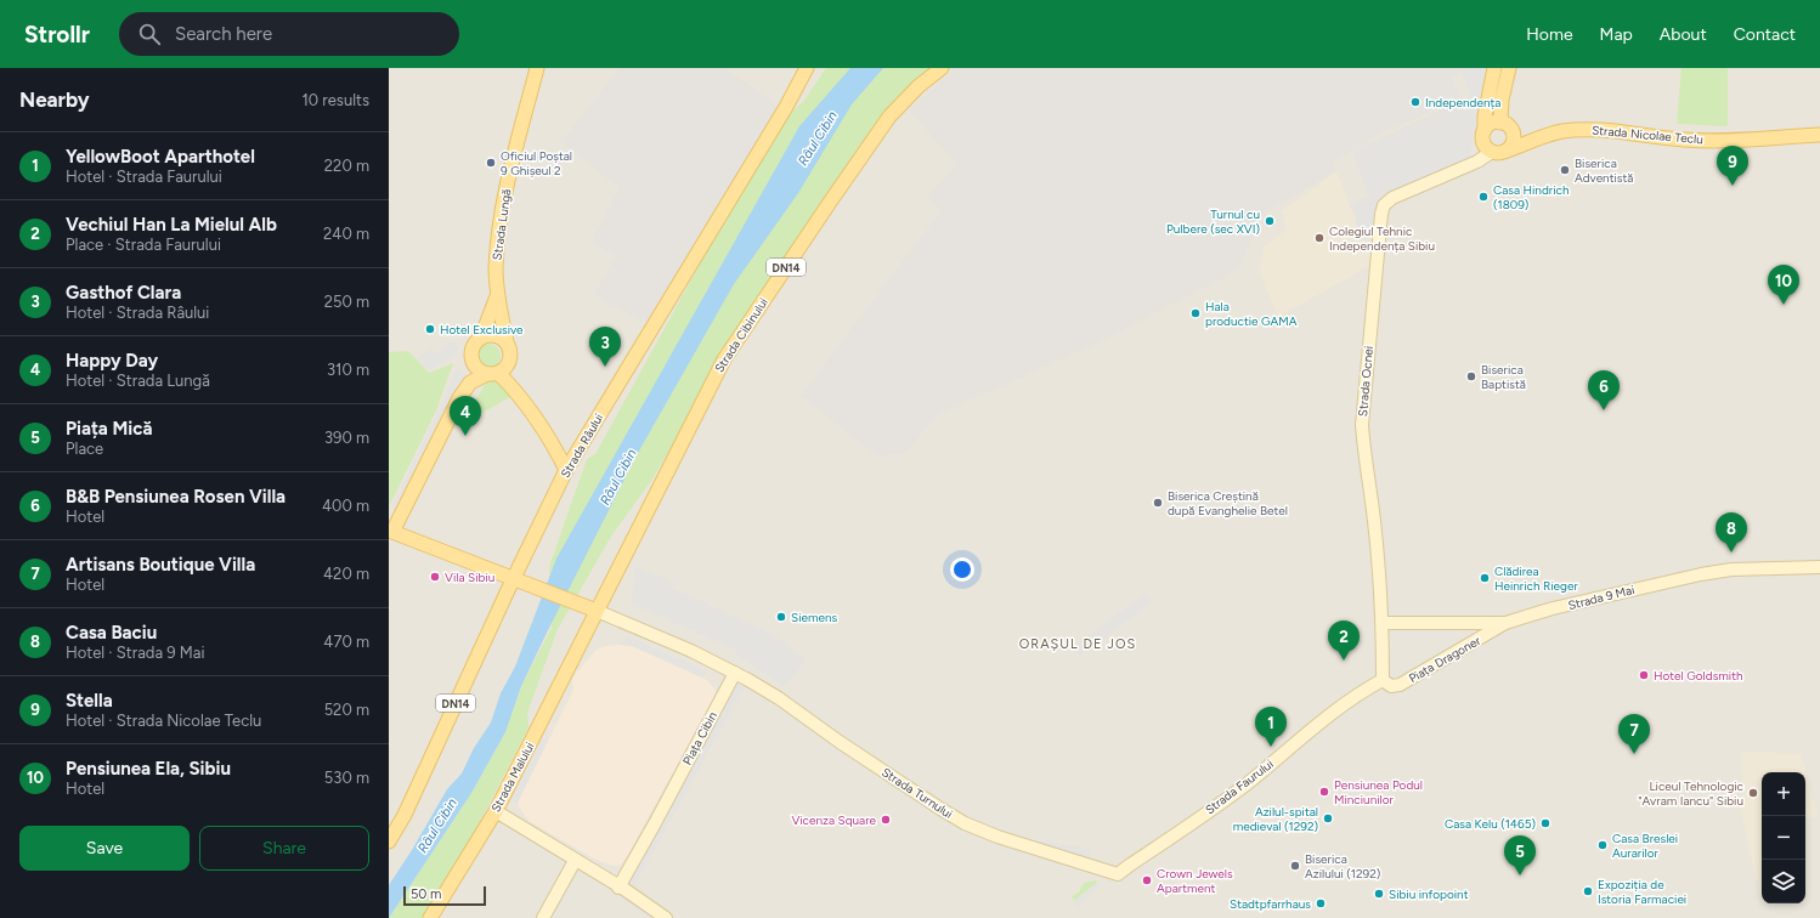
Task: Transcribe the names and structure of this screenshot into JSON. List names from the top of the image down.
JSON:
{
  "streets": {
    "main road": [
      "Strada Nicolae Teclu",
      "Strada Lungă",
      "DN14",
      "Strada Cibinului",
      "Strada Râului",
      "Strada Malului"
    ],
    "street": [
      "Strada Ocnei",
      "Strada 9 Mai",
      "Piața Dragoner",
      "Piața Cibin",
      "Strada Faurului",
      "Strada Turnului"
    ]
  },
  "crossings": [
    ["Strada Nicolae Teclu", "Strada Ocnei"],
    ["Strada Lungă", "Strada Râului"],
    ["Strada Cibinului", "Strada Malului"],
    ["Strada Ocnei", "Strada 9 Mai"],
    ["Strada Ocnei", "Piața Dragoner"],
    ["Strada Ocnei", "Strada Faurului"],
    ["Strada 9 Mai", "Piața Dragoner"],
    ["Piața Dragoner", "Strada Faurului"],
    ["Piața Cibin", "Strada Turnului"],
    ["Strada Faurului", "Strada Turnului"]
  ],
  "districts": ["ORAȘUL DE JOS"],
  "water": ["Râul Cibin"],
  "places": [
    "Independența",
    "Oficiul Poștal 9 Ghișeul 2",
    "Biserica Adventistă",
    "Casa Hindrich (1809)",
    "Turnul cu Pulbere (sec XVI)",
    "Colegiul Tehnic Independența Sibiu",
    "Hala productie GAMA",
    "Hotel Exclusive",
    "Biserica Baptistă",
    "Biserica Creștină după Evanghelie Betel",
    "Vila Sibiu",
    "Clădirea Heinrich Rieger",
    "Siemens",
    "Hotel Goldsmith",
    "Pensiunea Podul Minciunilor",
    "Liceul Tehnologic \"Avram Iancu\" Sibiu",
    "Azilul-spital medieval (1292)",
    "Vicenza Square",
    "Casa Kelu (1465)",
    "Casa Breslei Aurarilor",
    "Biserica Azilului (1292)",
    "Crown Jewels Apartment",
    "Expoziția de Istoria Farmaciei",
    "Sibiu infopoint",
    "Stadtpfarrhaus"
  ],
  "scale_bar": "50 m",
  "page": {
    "header": "Strollr",
    "search": "Search here",
    "nav": [
      "Home",
      "Map",
      "About",
      "Contact"
    ],
    "heading": ["Nearby", "10 results"],
    "list": [
      {
        "mark": "1",
        "name": "YellowBoot Aparthotel",
        "note": "Hotel · Strada Faurului",
        "value": "220 m"
      },
      {
        "mark": "2",
        "name": "Vechiul Han La Mielul Alb",
        "note": "Place · Strada Faurului",
        "value": "240 m"
      },
      {
        "mark": "3",
        "name": "Gasthof Clara",
        "note": "Hotel · Strada Râului",
        "value": "250 m"
      },
      {
        "mark": "4",
        "name": "Happy Day",
        "note": "Hotel · Strada Lungă",
        "value": "310 m"
      },
      {
        "mark": "5",
        "name": "Piața Mică",
        "note": "Place",
        "value": "390 m"
      },
      {
        "mark": "6",
        "name": "B&B Pensiunea Rosen Villa",
        "note": "Hotel",
        "value": "400 m"
      },
      {
        "mark": "7",
        "name": "Artisans Boutique Villa",
        "note": "Hotel",
        "value": "420 m"
      },
      {
        "mark": "8",
        "name": "Casa Baciu",
        "note": "Hotel · Strada 9 Mai",
        "value": "470 m"
      },
      {
        "mark": "9",
        "name": "Stella",
        "note": "Hotel · Strada Nicolae Teclu",
        "value": "520 m"
      },
      {
        "mark": "10",
        "name": "Pensiunea Ela, Sibiu",
        "note": "Hotel",
        "value": "530 m"
      }
    ],
    "pins": [
      "9",
      "10",
      "3",
      "6",
      "4",
      "8",
      "2",
      "1",
      "7",
      "5"
    ],
    "map_buttons": ["+", "−"],
    "buttons": ["Save", "Share"],
    "scale": "50 m"
  }
}
